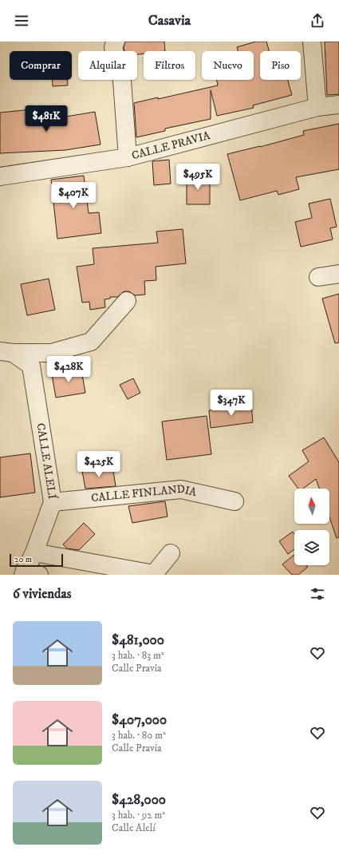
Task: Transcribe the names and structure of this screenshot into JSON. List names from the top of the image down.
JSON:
{
  "streets": {
    "street": ["CALLE PRAVIA", "CALLE ALELÍ", "CALLE FINLANDIA"]
  },
  "crossings": [
    ["CALLE ALELÍ", "CALLE FINLANDIA"]
  ],
  "scale_bar": "20 m",
  "north": "top",
  "page": {
    "header": "Casavia",
    "chip": [
      "Comprar",
      "Alquilar",
      "Filtros",
      "Nuevo",
      "Piso"
    ],
    "price": [
      "$481K",
      "$495K",
      "$407K",
      "$428K",
      "$347K",
      "$425K"
    ],
    "scale": "20 m",
    "heading": "6 viviendas",
    "list": [
      {
        "name": "$481,000",
        "note": "3 hab. · 83 m² · Calle Pravia"
      },
      {
        "name": "$407,000",
        "note": "3 hab. · 80 m² · Calle Pravia"
      },
      {
        "name": "$428,000",
        "note": "3 hab. · 92 m² · Calle Alelí"
      }
    ]
  }
}
